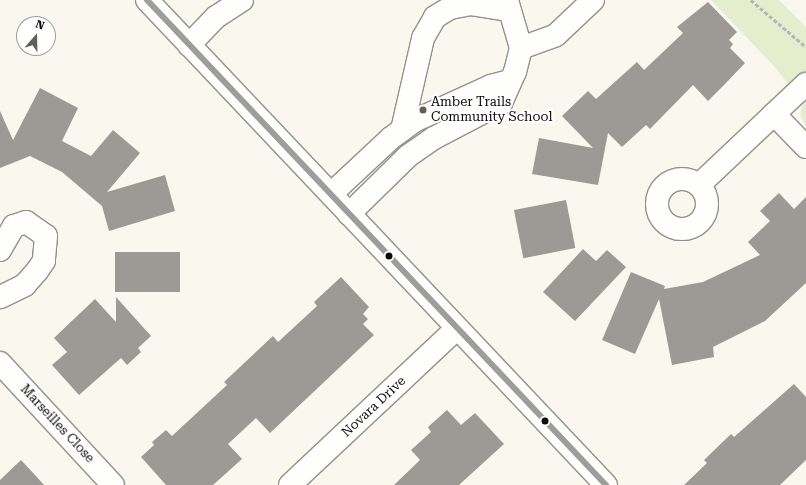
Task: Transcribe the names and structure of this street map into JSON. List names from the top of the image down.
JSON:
{
  "streets": {
    "street": ["Novara Drive", "Marseilles Close"]
  },
  "places": ["Amber Trails Community School"],
  "north": "top"
}
